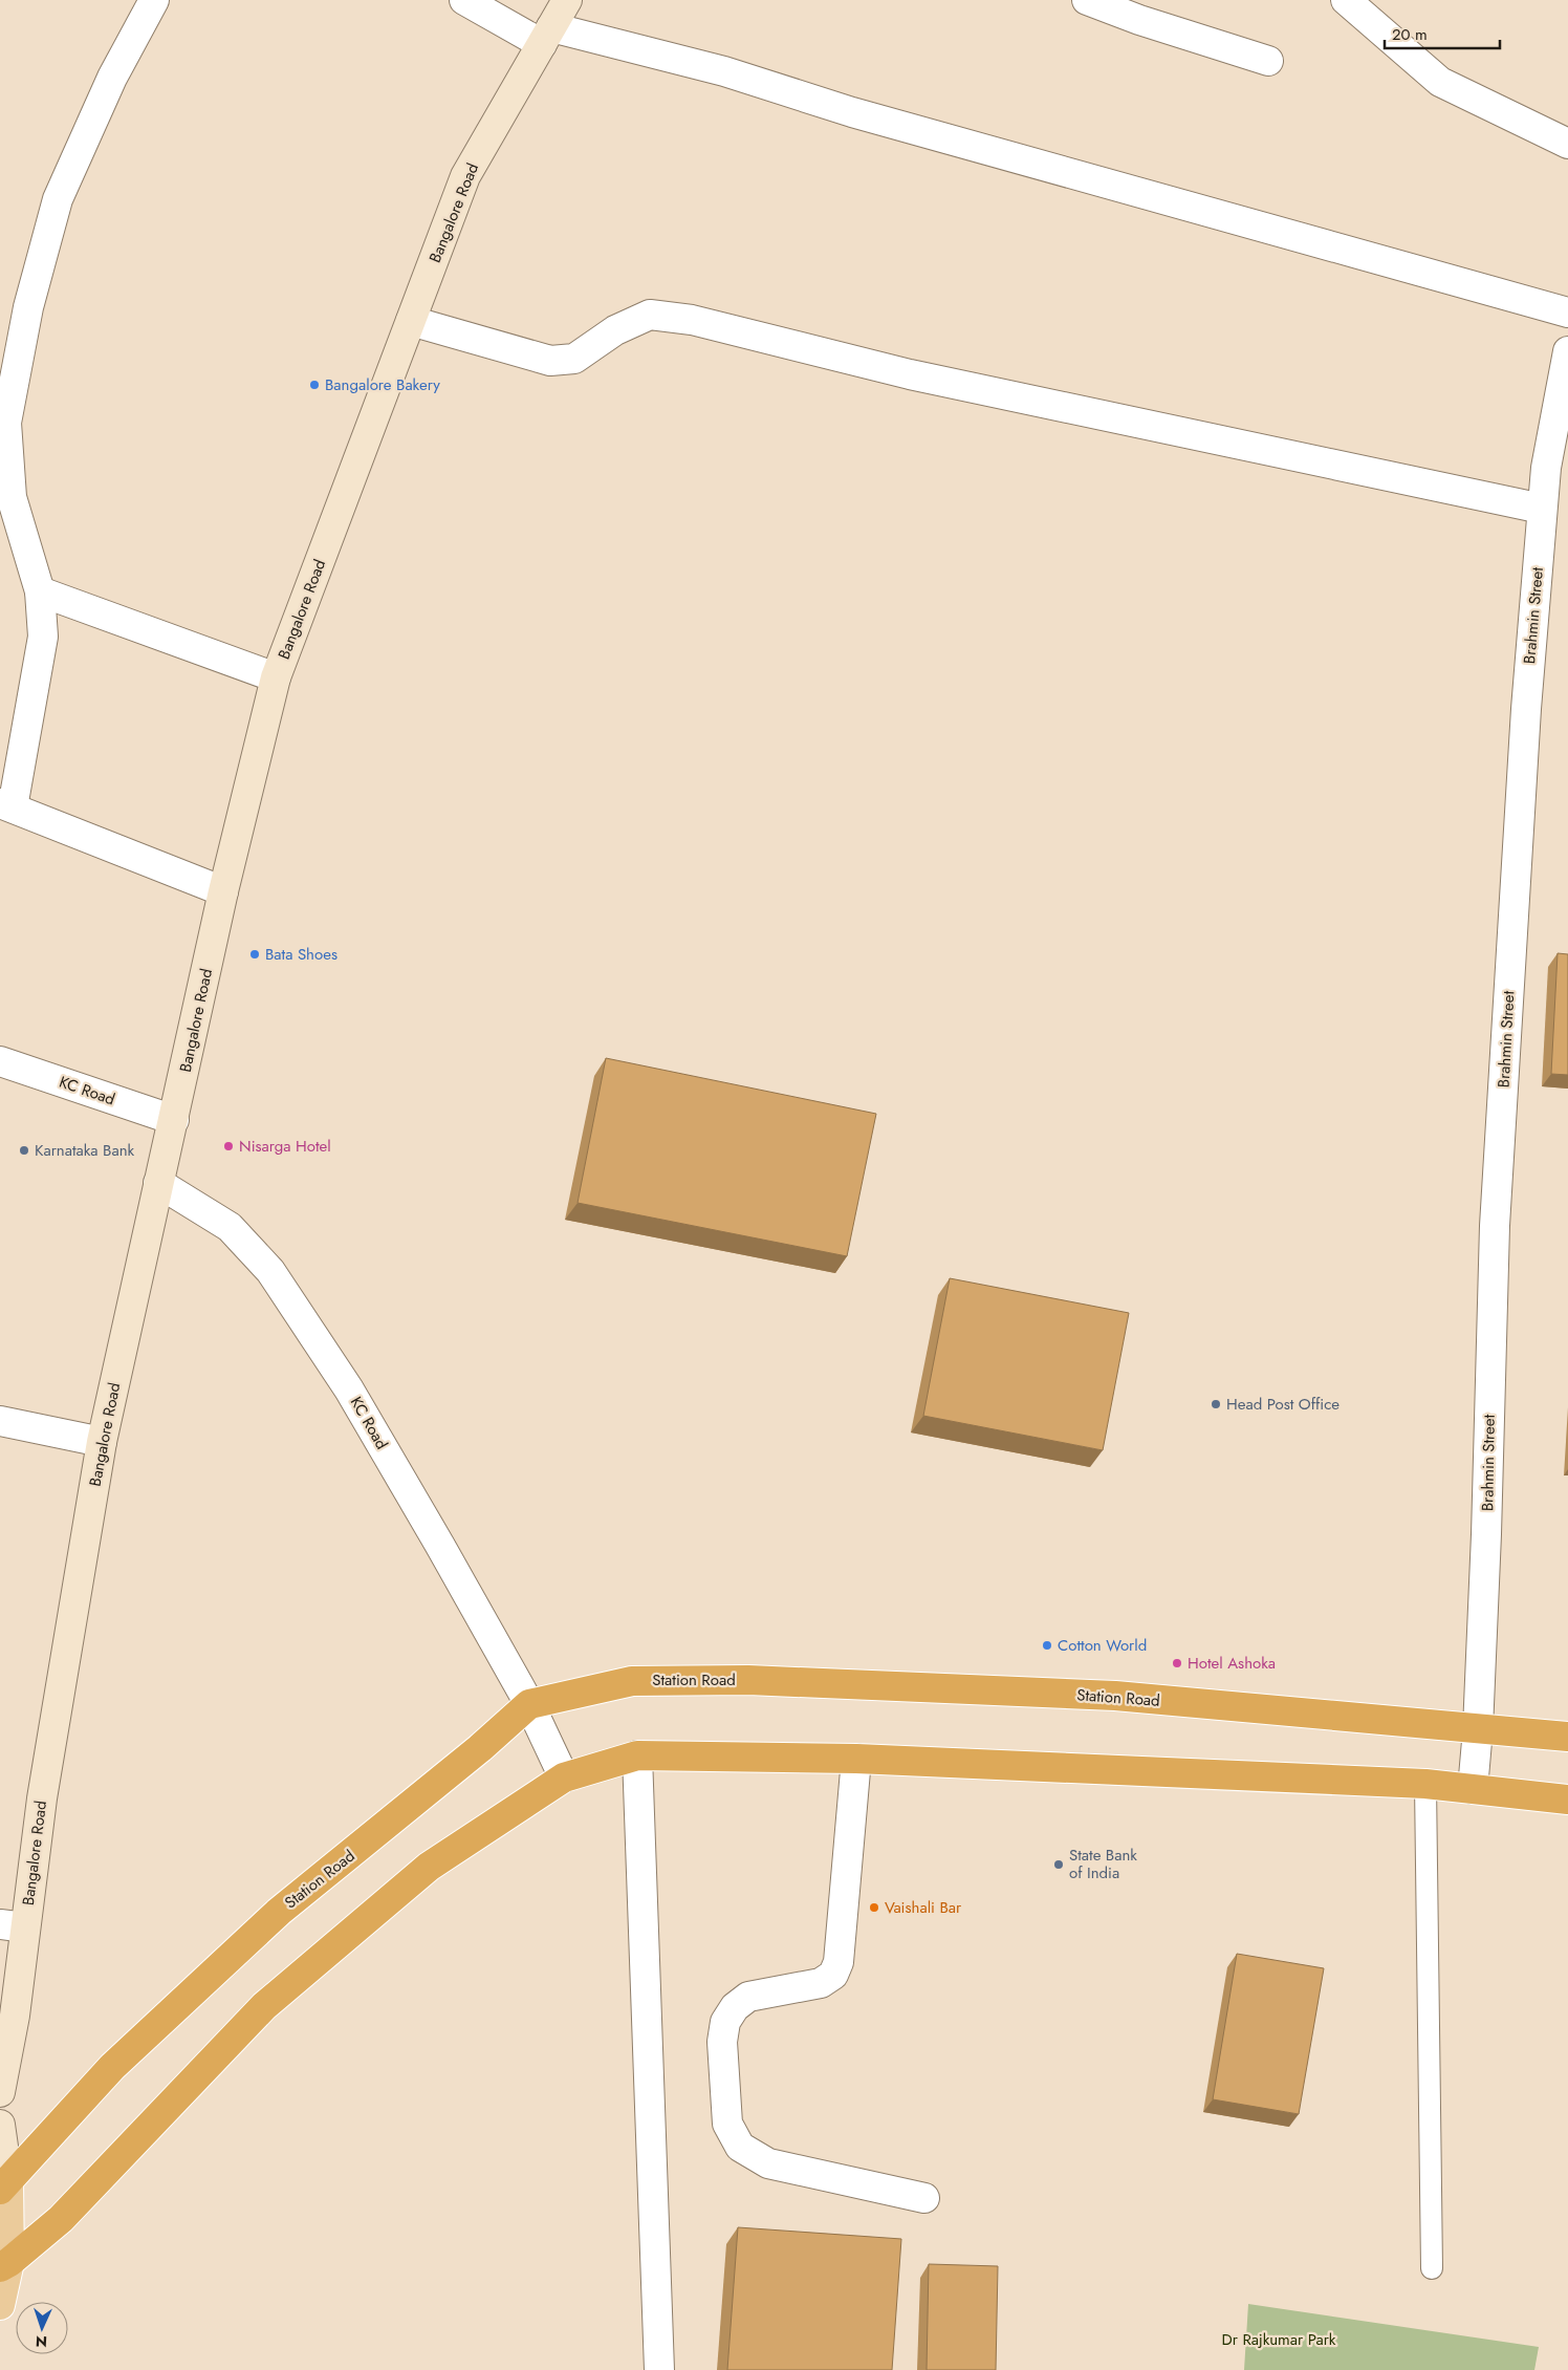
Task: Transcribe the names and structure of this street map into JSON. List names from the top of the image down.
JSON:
{
  "streets": {
    "highway": ["Station Road"],
    "street": ["Bangalore Road", "Brahmin Street", "KC Road"]
  },
  "crossings": [
    ["Bangalore Road", "KC Road"],
    ["Brahmin Street", "Station Road"],
    ["KC Road", "Station Road"]
  ],
  "parks": ["Dr Rajkumar Park"],
  "places": [
    "Bangalore Bakery",
    "Bata Shoes",
    "Nisarga Hotel",
    "Karnataka Bank",
    "Head Post Office",
    "Cotton World",
    "Hotel Ashoka",
    "State Bank of India",
    "Vaishali Bar"
  ],
  "scale_bar": "20 m",
  "north": "bottom"
}
